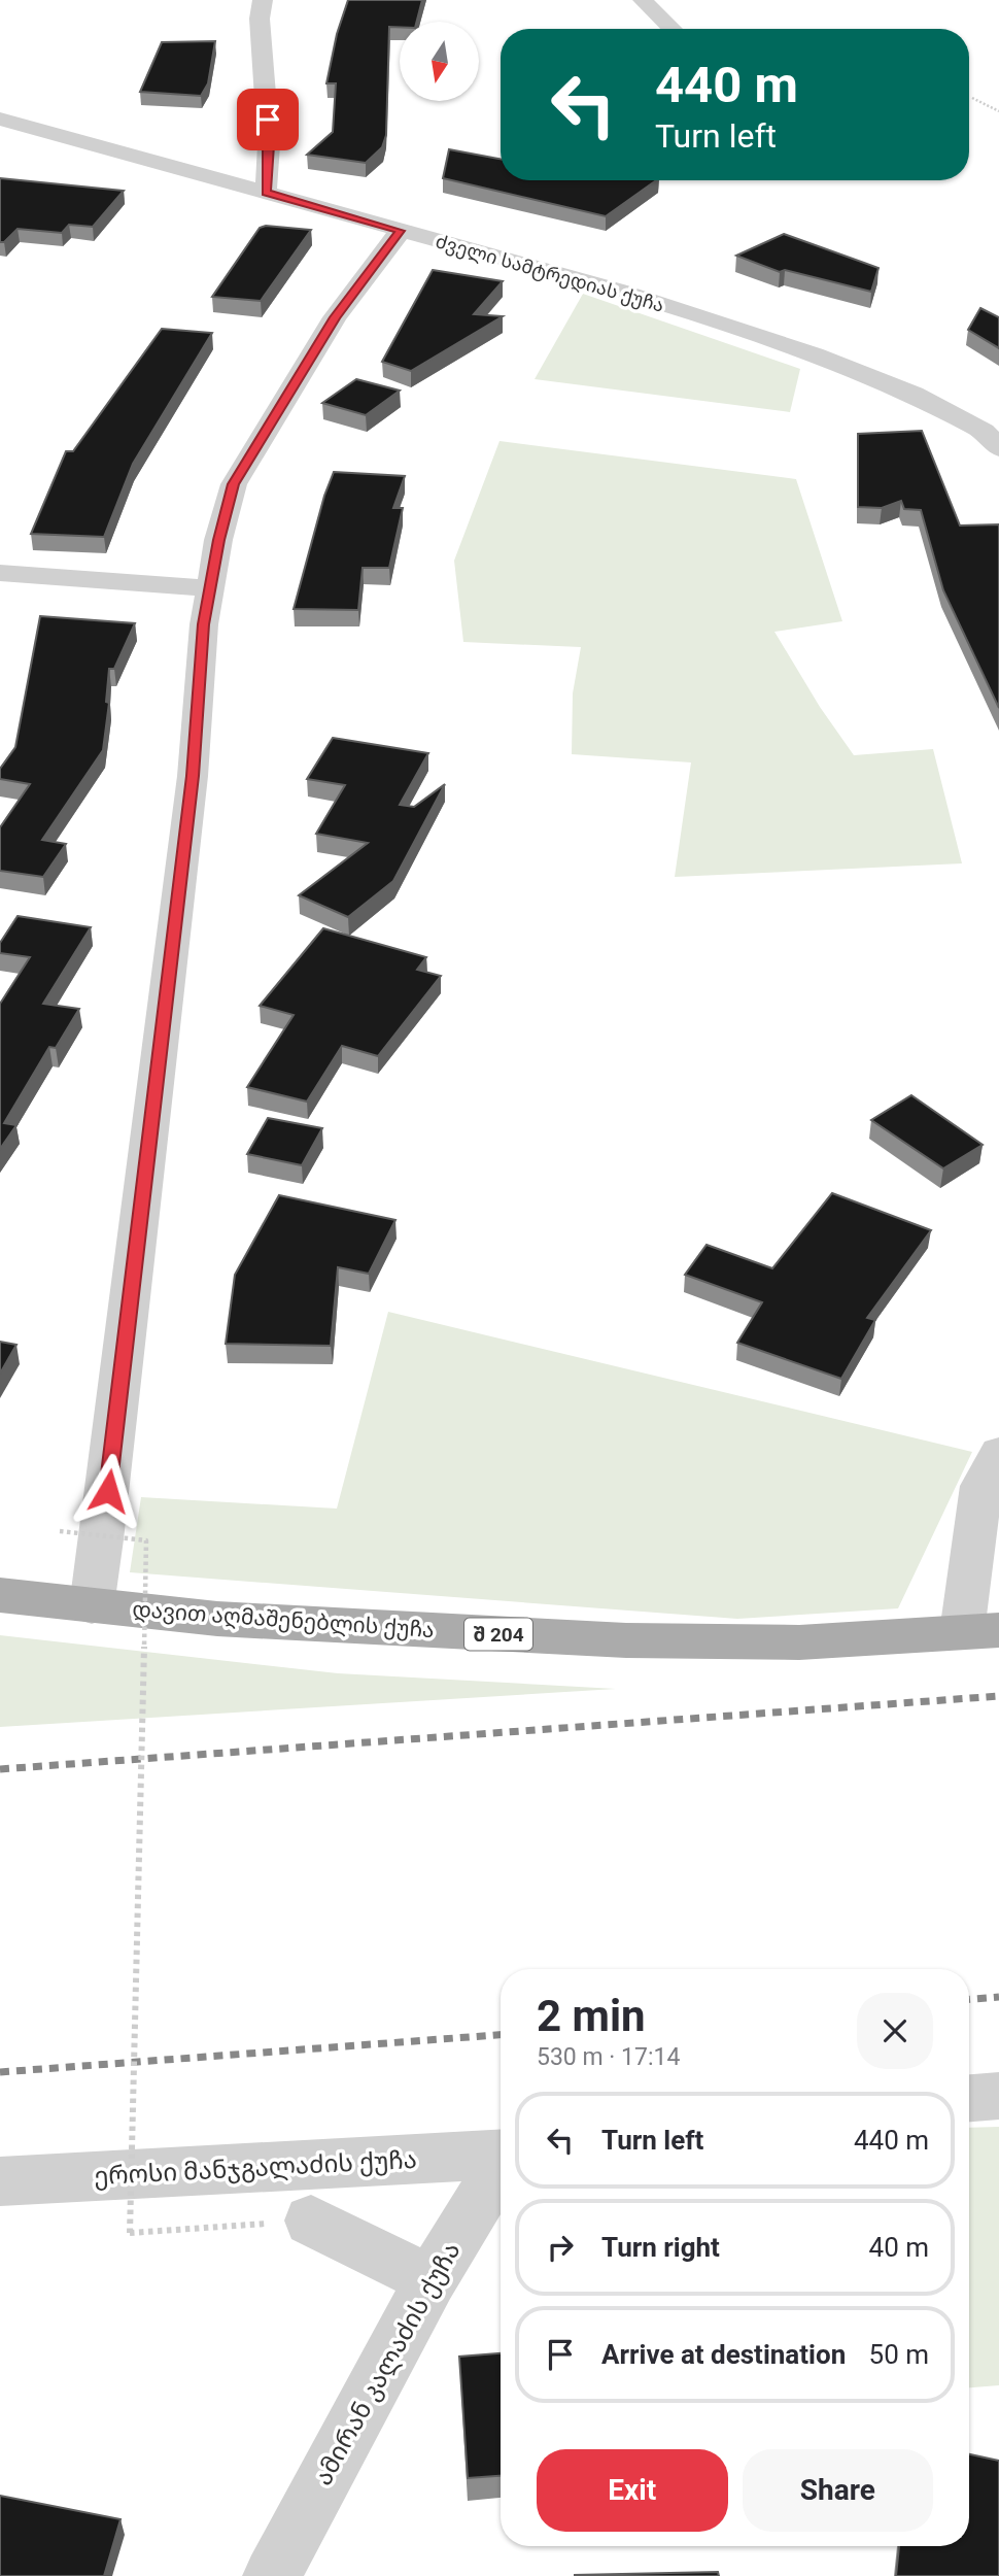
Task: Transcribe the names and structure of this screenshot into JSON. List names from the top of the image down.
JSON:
{
  "streets": {
    "main road": ["დავით აღმაშენებლის ქუჩა", "შ 204"],
    "street": ["ძველი სამტრედიას ქუჩა", "ეროსი მანჯგალაძის ქუჩა", "ამირან კალაძის ქუჩა"]
  },
  "north": "bottom",
  "page": {
    "turn": ["440 m", "Turn left"],
    "heading": ["2 min", "530 m · 17:14"],
    "list": [
      {
        "name": "Turn left",
        "value": "440 m"
      },
      {
        "name": "Turn right",
        "value": "40 m"
      },
      {
        "name": "Arrive at destination",
        "value": "50 m"
      }
    ],
    "buttons": ["Exit", "Share"]
  }
}
